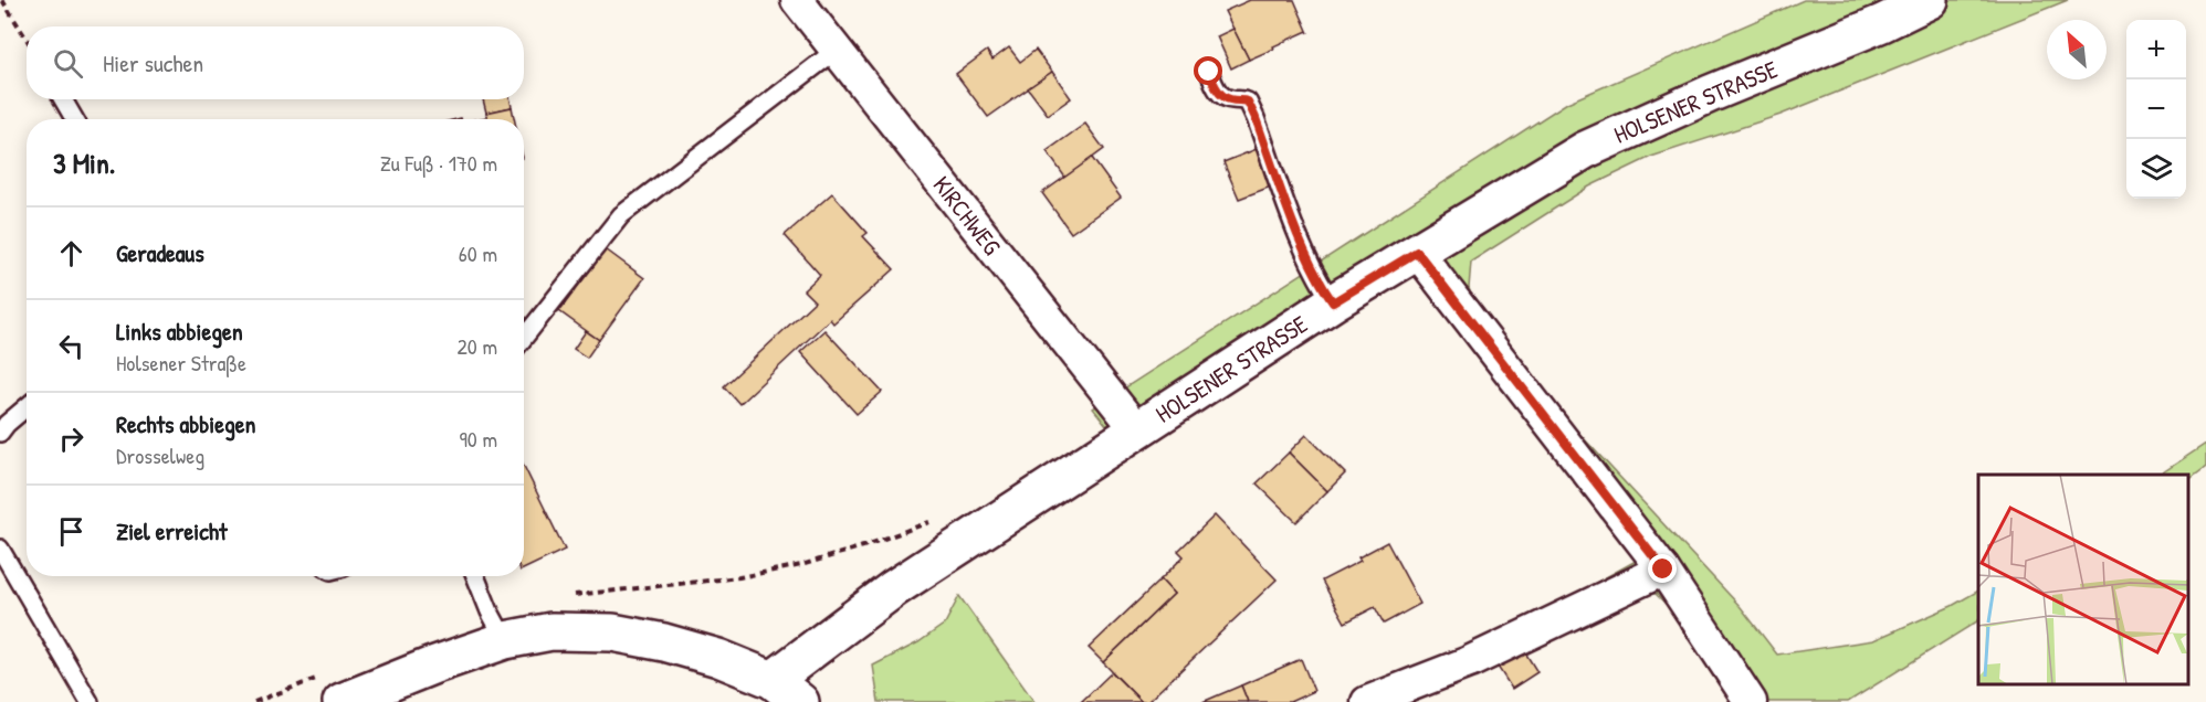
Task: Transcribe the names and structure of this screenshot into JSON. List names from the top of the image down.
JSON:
{
  "streets": {
    "street": ["HOLSENER STRASSE", "KIRCHWEG"]
  },
  "crossings": [
    ["HOLSENER STRASSE", "KIRCHWEG"]
  ],
  "north": "top left",
  "page": {
    "map_buttons": ["+", "−"],
    "search": "Hier suchen",
    "heading": ["3 Min.", "Zu Fuß · 170 m"],
    "list": [
      ["Geradeaus", "60 m"],
      ["Links abbiegen", "Holsener Straße", "20 m"],
      ["Rechts abbiegen", "Drosselweg", "90 m"],
      "Ziel erreicht"
    ]
  }
}
